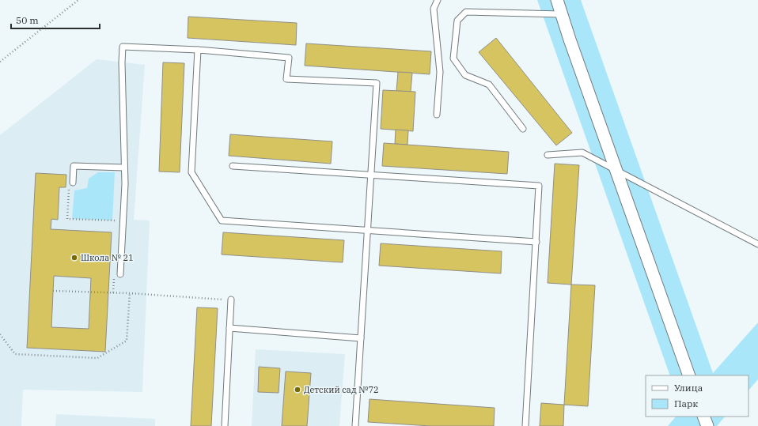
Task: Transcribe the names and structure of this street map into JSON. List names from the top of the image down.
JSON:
{
  "places": ["Школа № 21", "Детский сад №72"],
  "legend": ["Улица", "Парк"],
  "scale_bar": "50 m"
}
